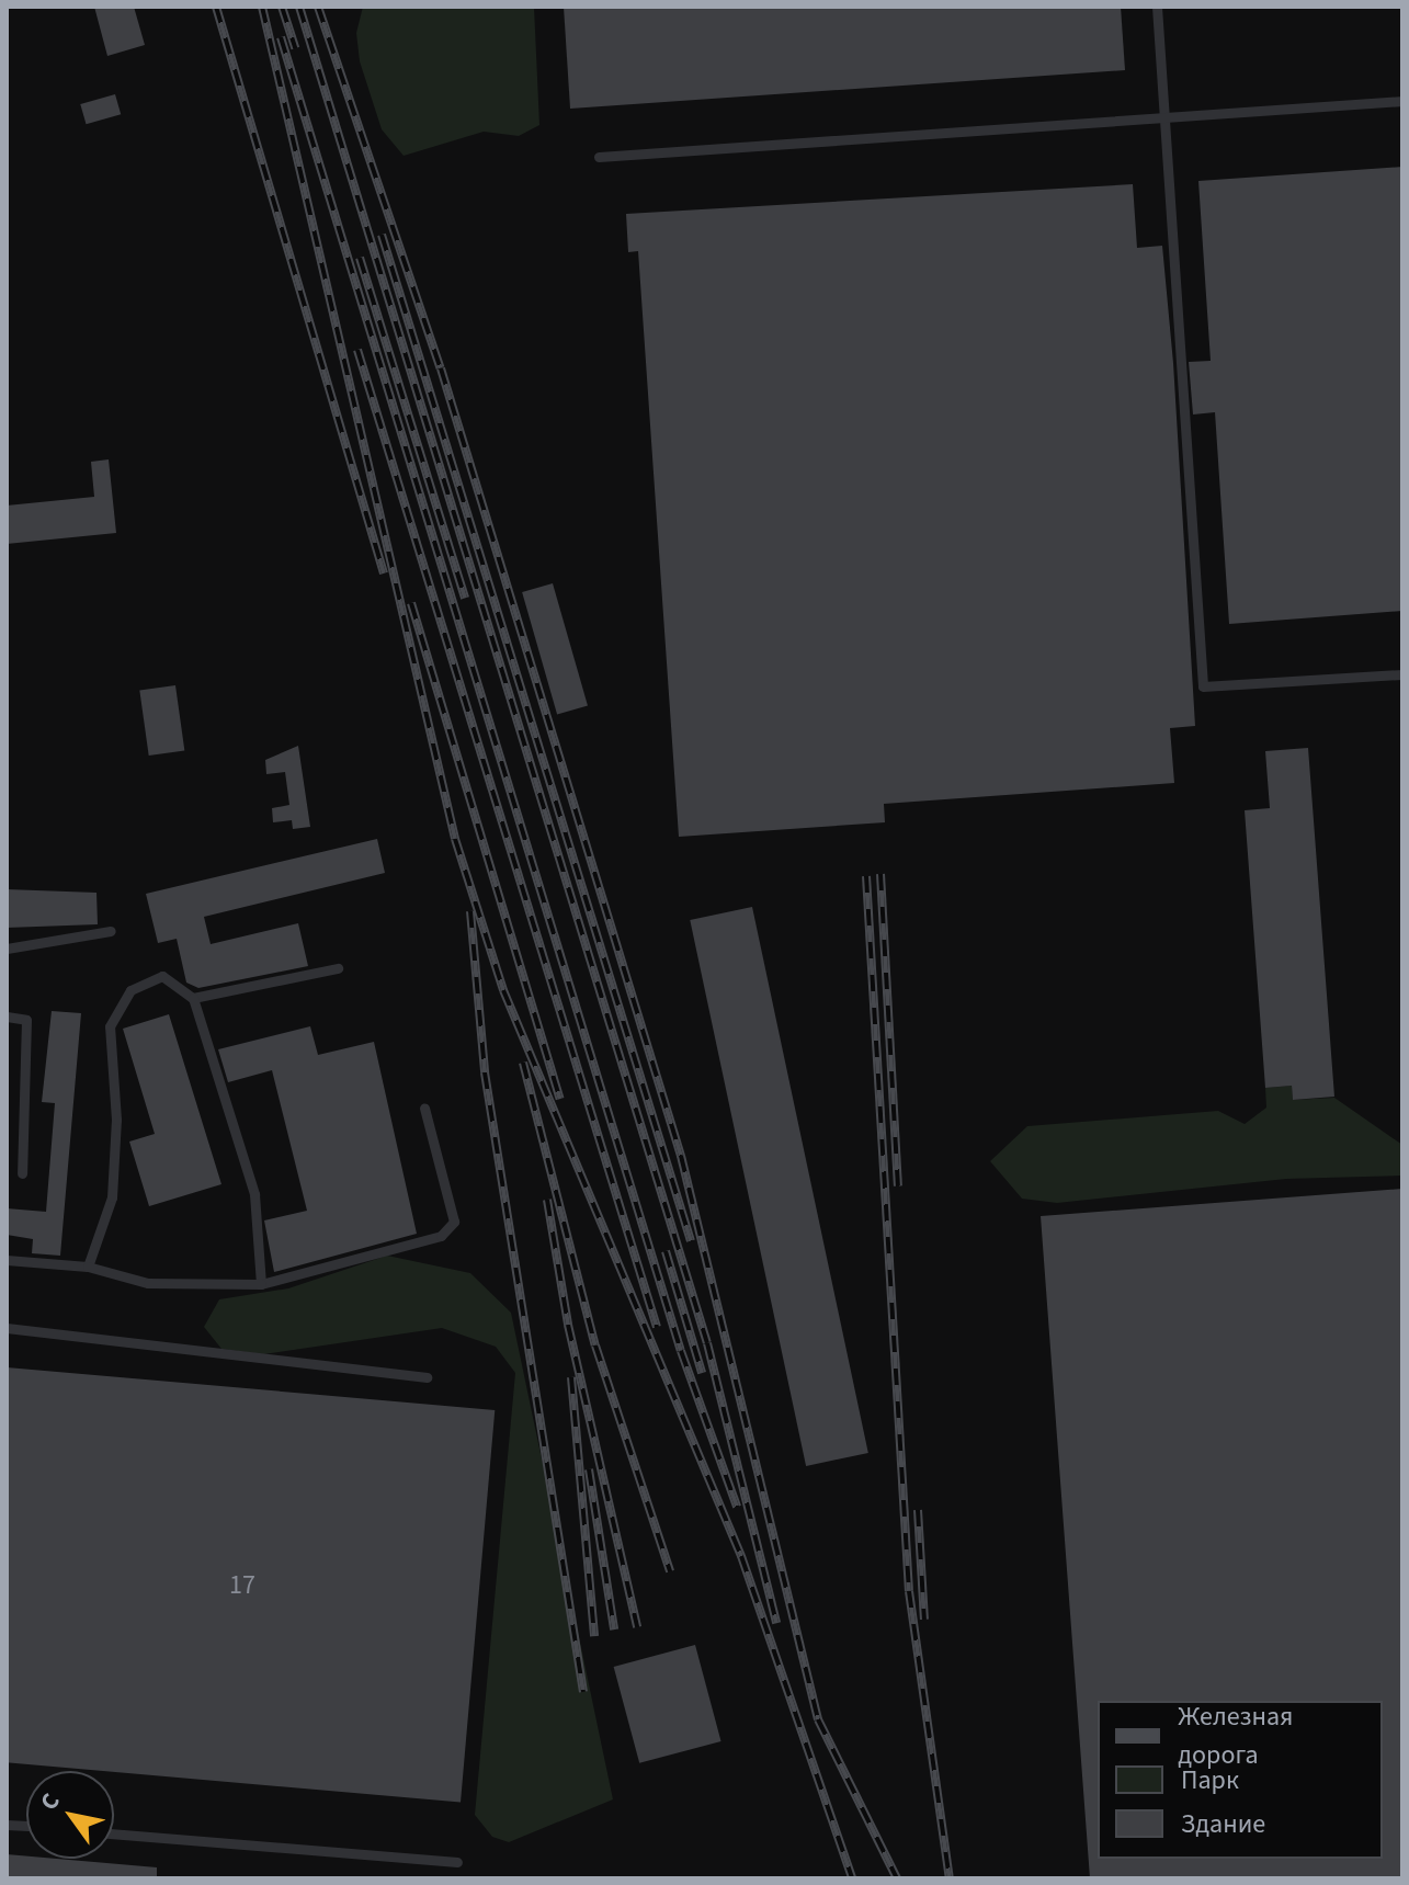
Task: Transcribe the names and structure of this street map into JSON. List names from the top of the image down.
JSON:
{
  "house_numbers": ["17"],
  "legend": ["Железная дорога", "Парк", "Здание"],
  "north": "top left"
}
